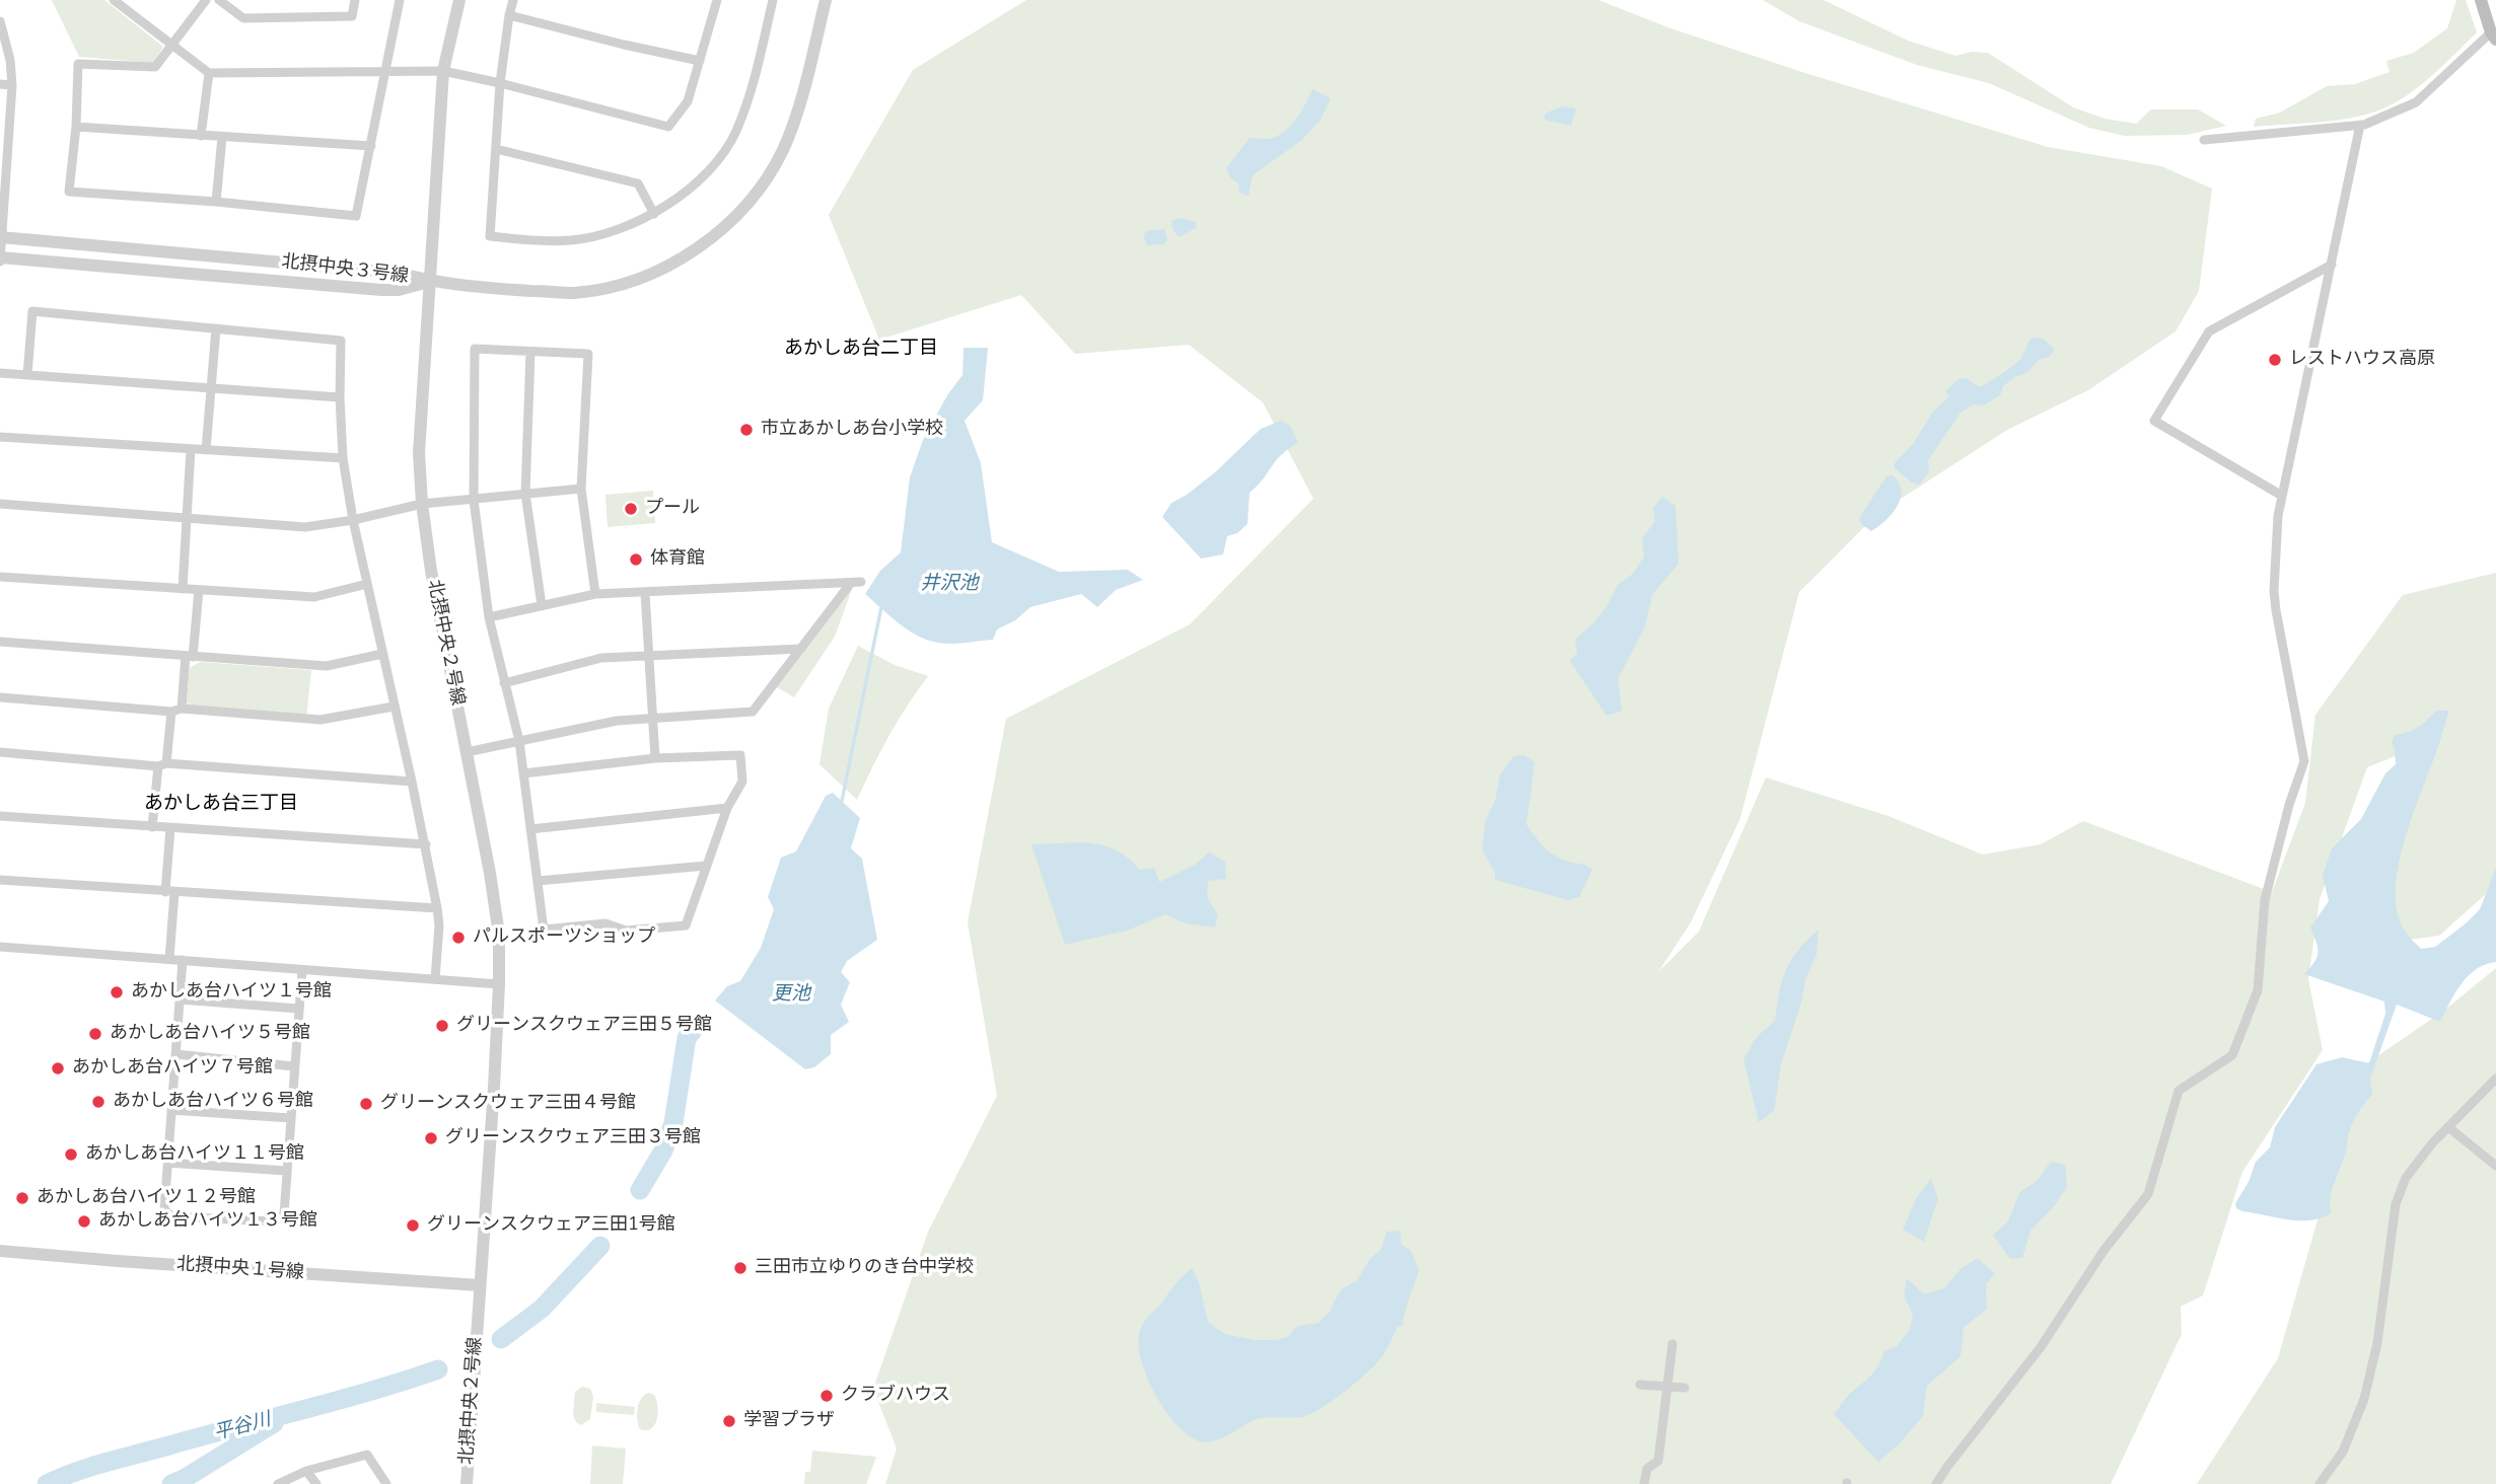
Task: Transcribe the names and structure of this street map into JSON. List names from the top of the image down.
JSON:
{
  "streets": {
    "street": ["北摂中央３号線", "北摂中央２号線", "北摂中央１号線"]
  },
  "crossings": [
    ["北摂中央３号線", "北摂中央２号線"],
    ["北摂中央２号線", "北摂中央１号線"]
  ],
  "districts": ["あかしあ台二丁目", "あかしあ台三丁目"],
  "water": ["井沢池", "更池", "平谷川"],
  "places": [
    "レストハウス高原",
    "市立あかしあ台小学校",
    "プール",
    "体育館",
    "パルスポーツショップ",
    "あかしあ台ハイツ１号館",
    "グリーンスクウェア三田５号館",
    "あかしあ台ハイツ５号館",
    "あかしあ台ハイツ７号館",
    "あかしあ台ハイツ６号館",
    "グリーンスクウェア三田４号館",
    "グリーンスクウェア三田３号館",
    "あかしあ台ハイツ１１号館",
    "あかしあ台ハイツ１２号館",
    "あかしあ台ハイツ１３号館",
    "グリーンスクウェア三田1号館",
    "三田市立ゆりのき台中学校",
    "クラブハウス",
    "学習プラザ"
  ]
}
